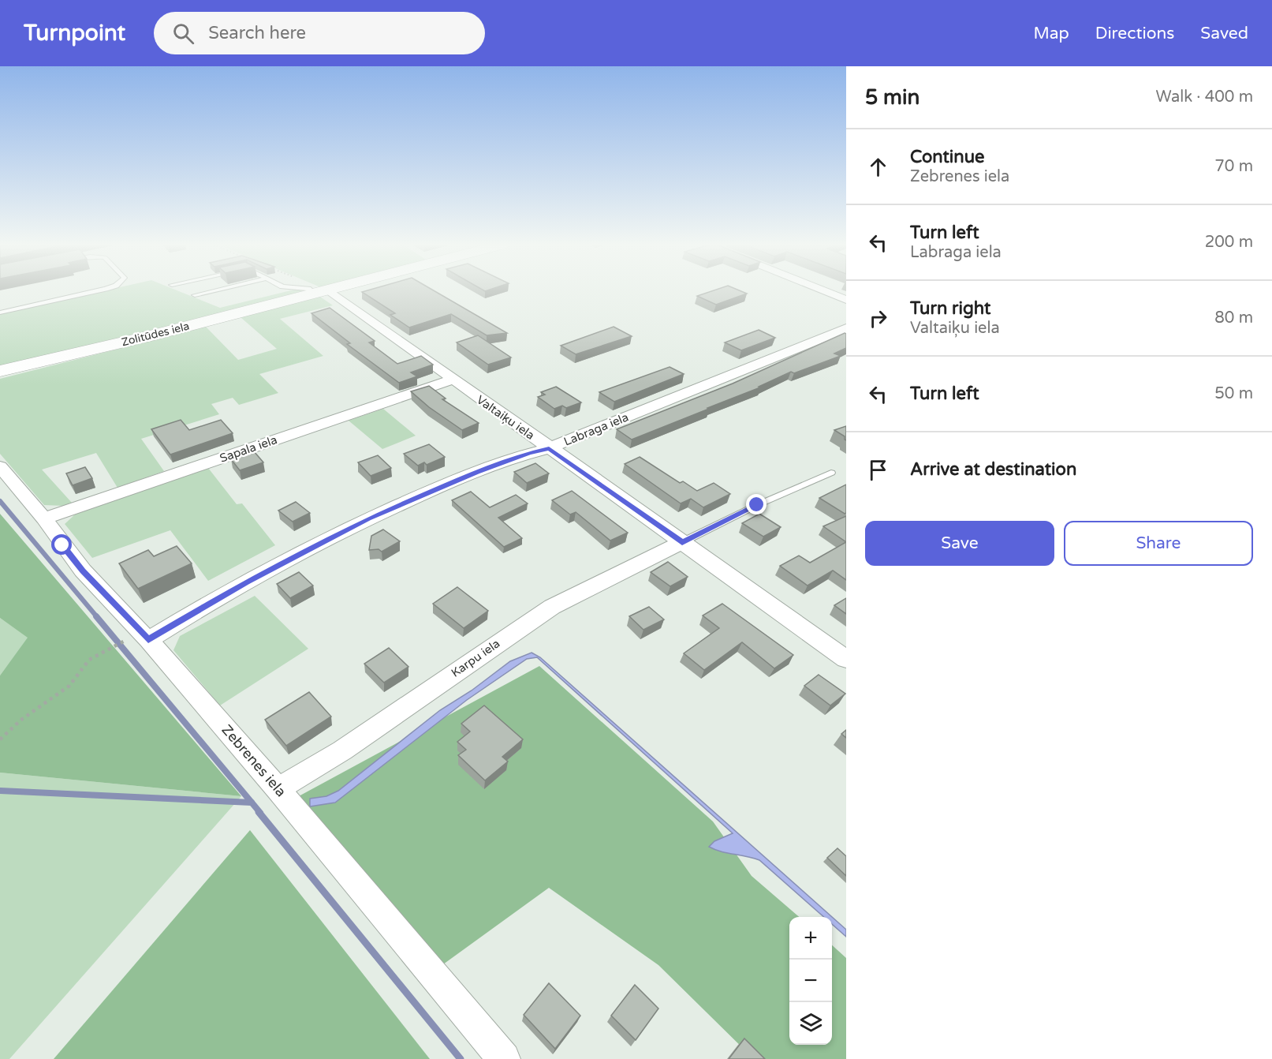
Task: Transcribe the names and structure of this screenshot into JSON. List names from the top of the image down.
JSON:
{
  "streets": {
    "street": [
      "Zolitūdes iela",
      "Valtaiķu iela",
      "Labraga iela",
      "Sapala iela",
      "Karpu iela",
      "Zebrenes iela"
    ]
  },
  "crossings": [
    ["Zolitūdes iela", "Valtaiķu iela"],
    ["Valtaiķu iela", "Labraga iela"],
    ["Valtaiķu iela", "Sapala iela"],
    ["Valtaiķu iela", "Karpu iela"],
    ["Labraga iela", "Zebrenes iela"],
    ["Sapala iela", "Zebrenes iela"],
    ["Karpu iela", "Zebrenes iela"]
  ],
  "page": {
    "header": "Turnpoint",
    "search": "Search here",
    "nav": ["Map", "Directions", "Saved"],
    "heading": ["5 min", "Walk · 400 m"],
    "list": [
      ["Continue", "Zebrenes iela", "70 m"],
      ["Turn left", "Labraga iela", "200 m"],
      ["Turn right", "Valtaiķu iela", "80 m"],
      ["Turn left", "50 m"],
      "Arrive at destination"
    ],
    "buttons": ["Save", "Share"],
    "map_buttons": ["+", "−"]
  }
}
